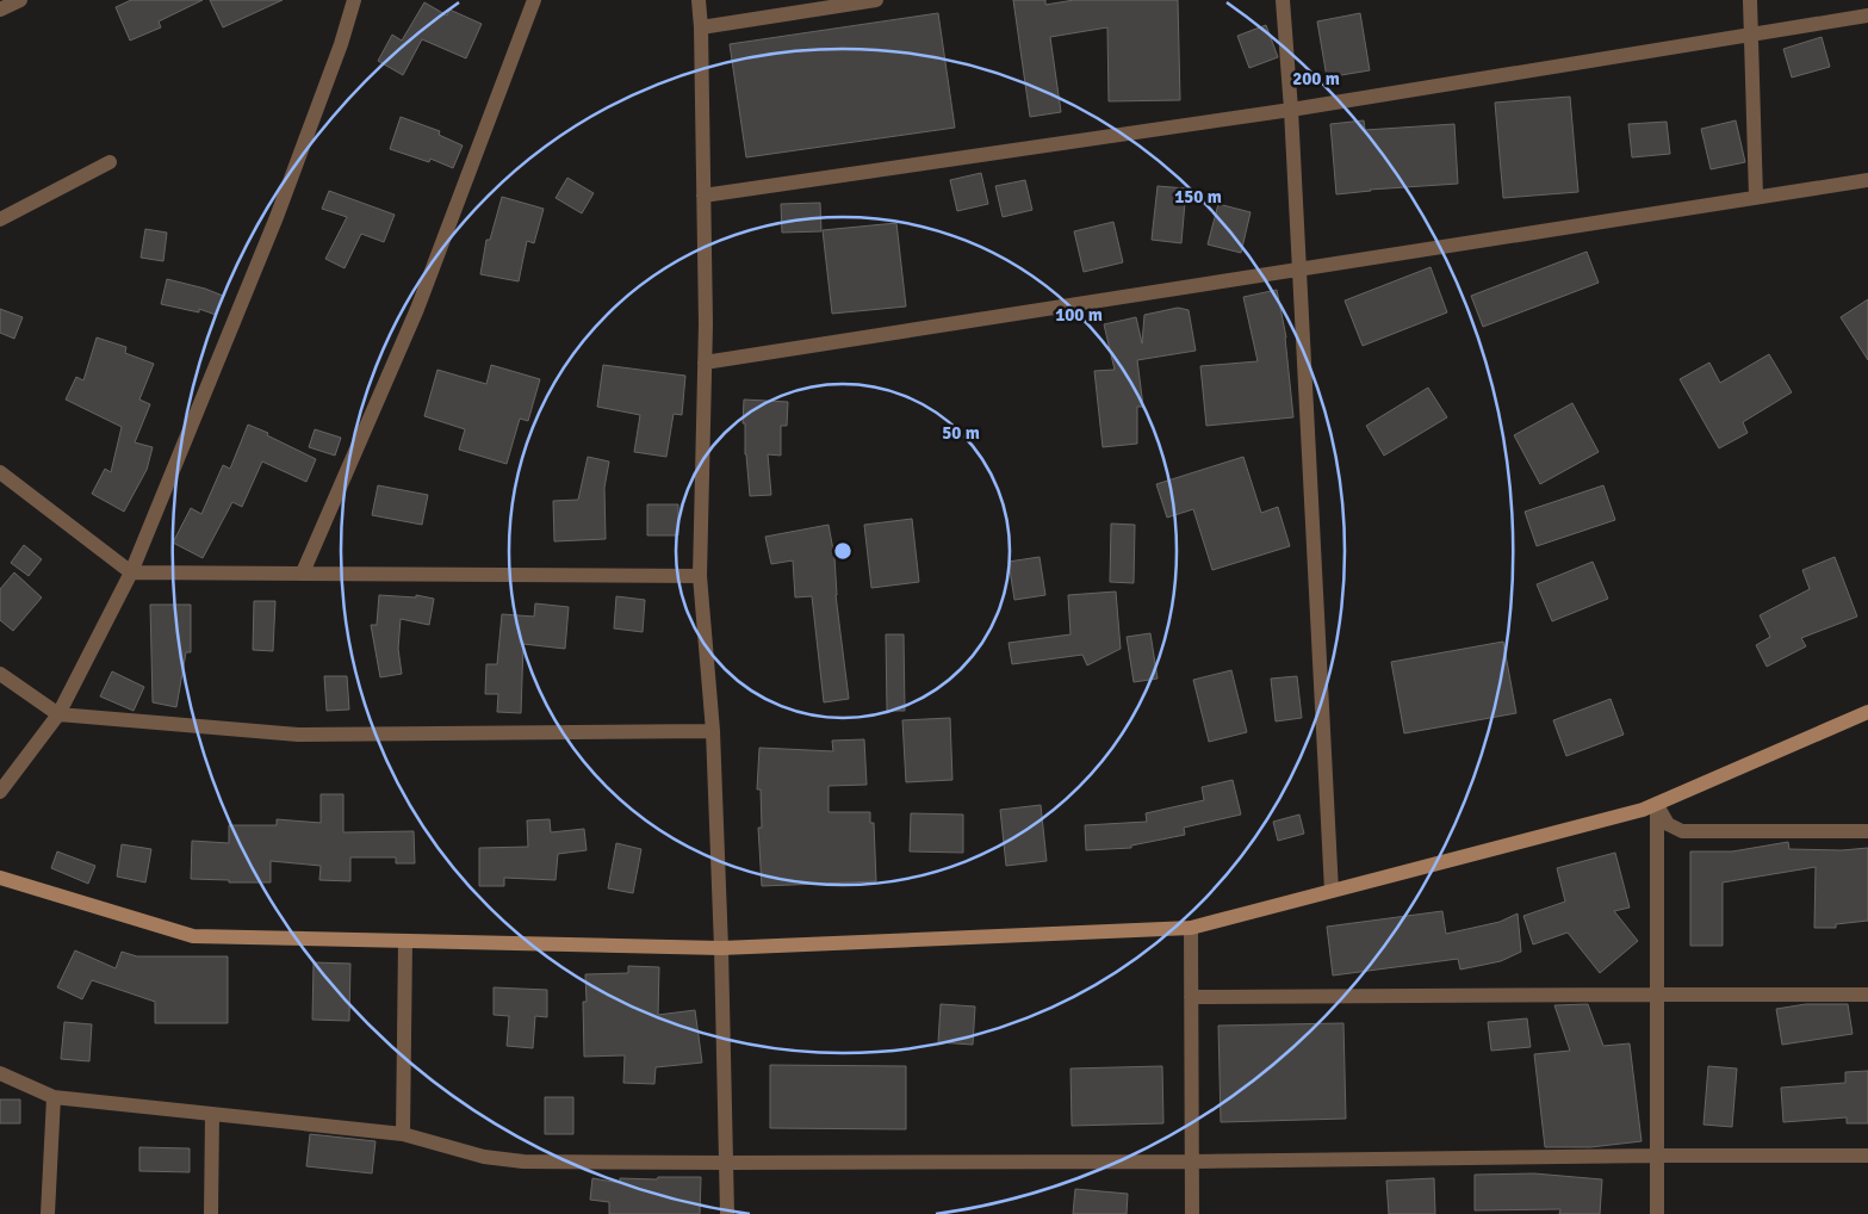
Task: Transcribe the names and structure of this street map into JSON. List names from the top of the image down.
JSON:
{
  "rings": [
    "200 m",
    "150 m",
    "100 m",
    "50 m"
  ]
}
